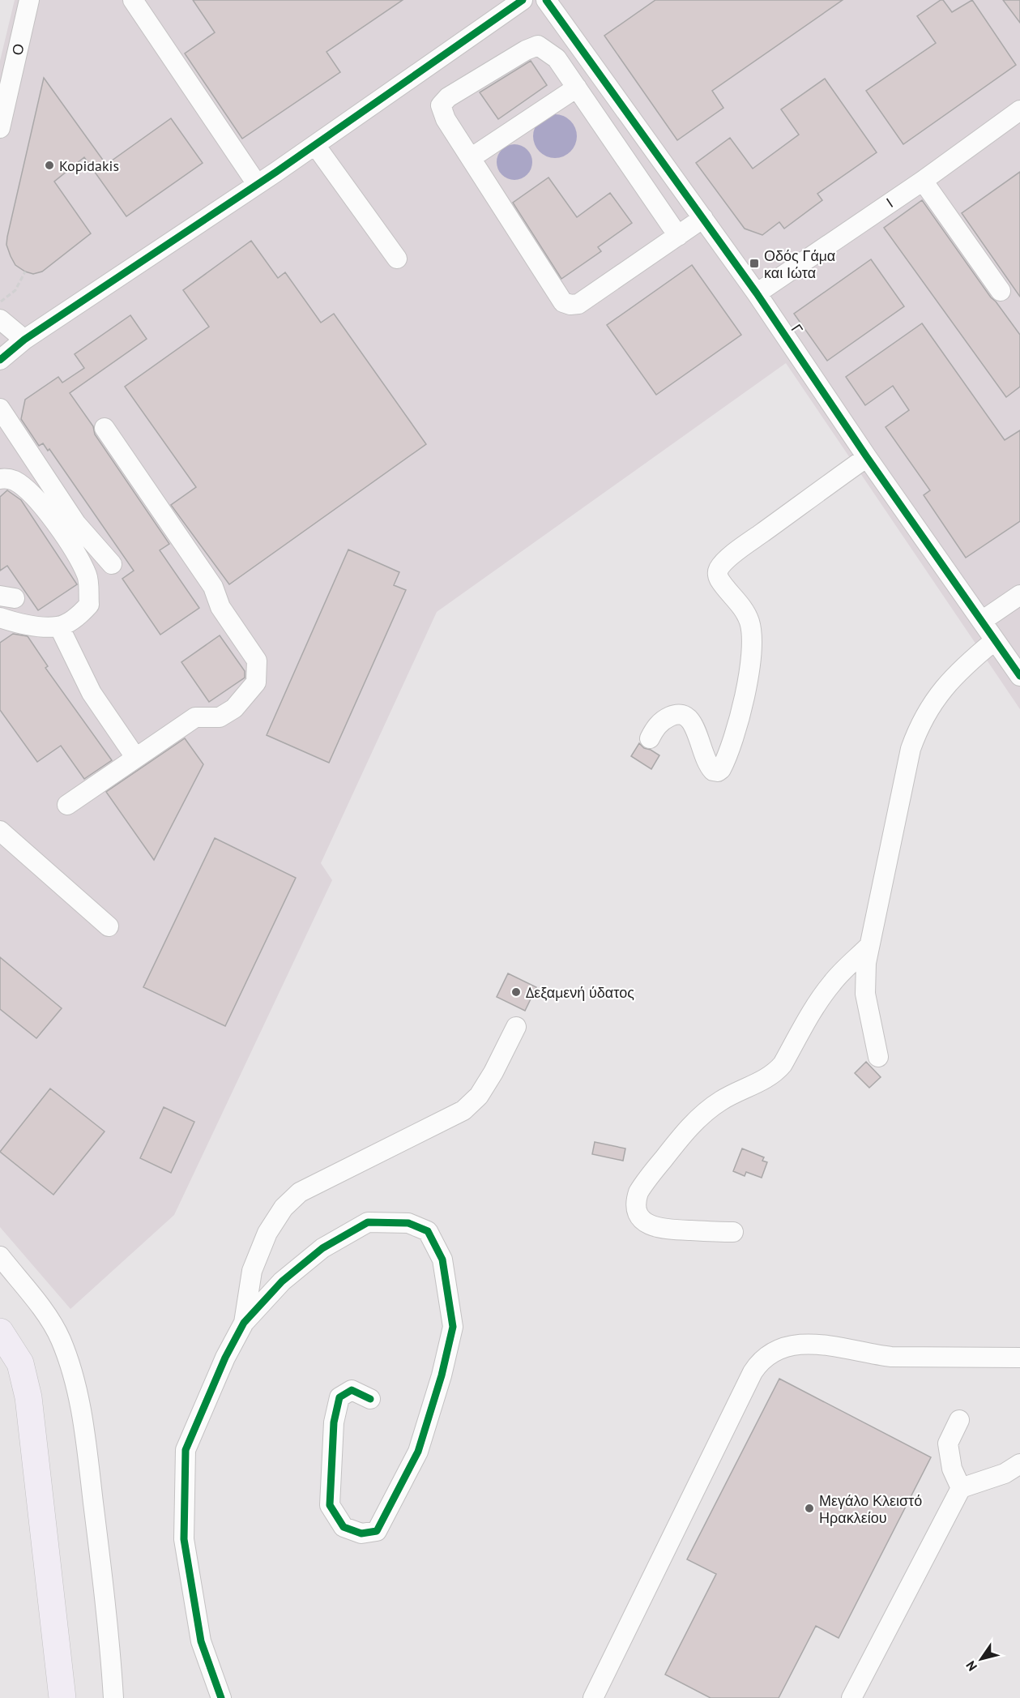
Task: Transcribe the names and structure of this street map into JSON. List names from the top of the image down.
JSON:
{
  "streets": {
    "street": ["Ο", "Ι", "Γ"]
  },
  "crossings": [
    ["Ι", "Γ"]
  ],
  "places": {
    "other": ["Kopidakis", "Δεξαμενή ύδατος", "Μεγάλο Κλειστό Ηρακλείου"],
    "transit": ["Οδός Γάμα και Ιώτα"]
  },
  "north": "bottom left"
}
